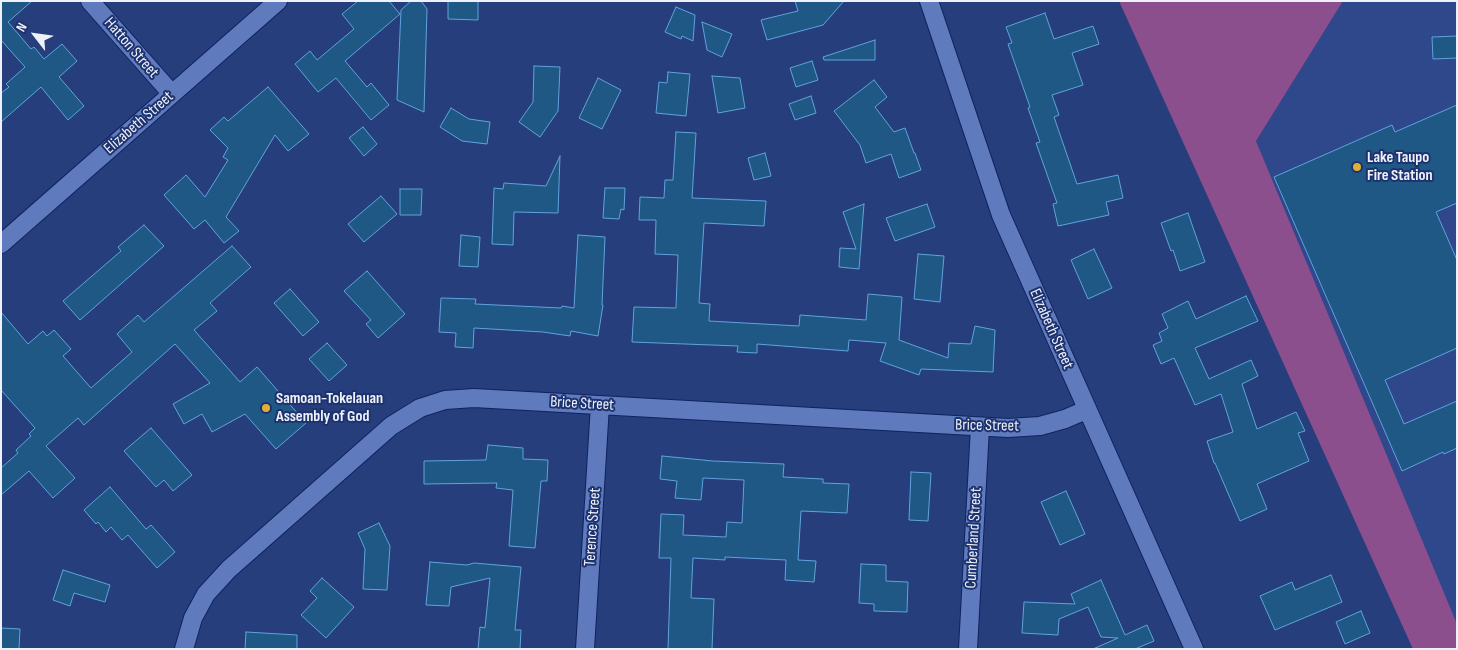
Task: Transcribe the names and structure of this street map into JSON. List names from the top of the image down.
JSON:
{
  "streets": {
    "street": [
      "Hatton Street",
      "Elizabeth Street",
      "Brice Street",
      "Terence Street",
      "Cumberland Street"
    ]
  },
  "crossings": [
    ["Hatton Street", "Elizabeth Street"],
    ["Elizabeth Street", "Brice Street"],
    ["Brice Street", "Terence Street"],
    ["Brice Street", "Cumberland Street"]
  ],
  "places": ["Lake Taupo Fire Station", "Samoan-Tokelauan Assembly of God"],
  "north": "top left"
}
